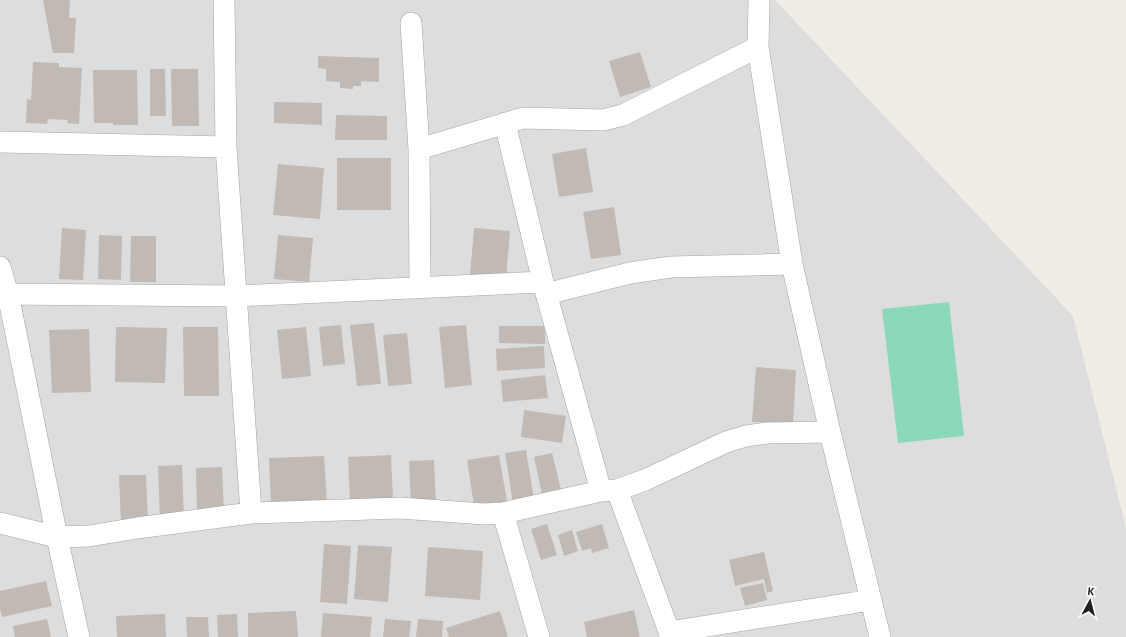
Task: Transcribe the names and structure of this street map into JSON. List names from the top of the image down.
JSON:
{
  "north": "top"
}
